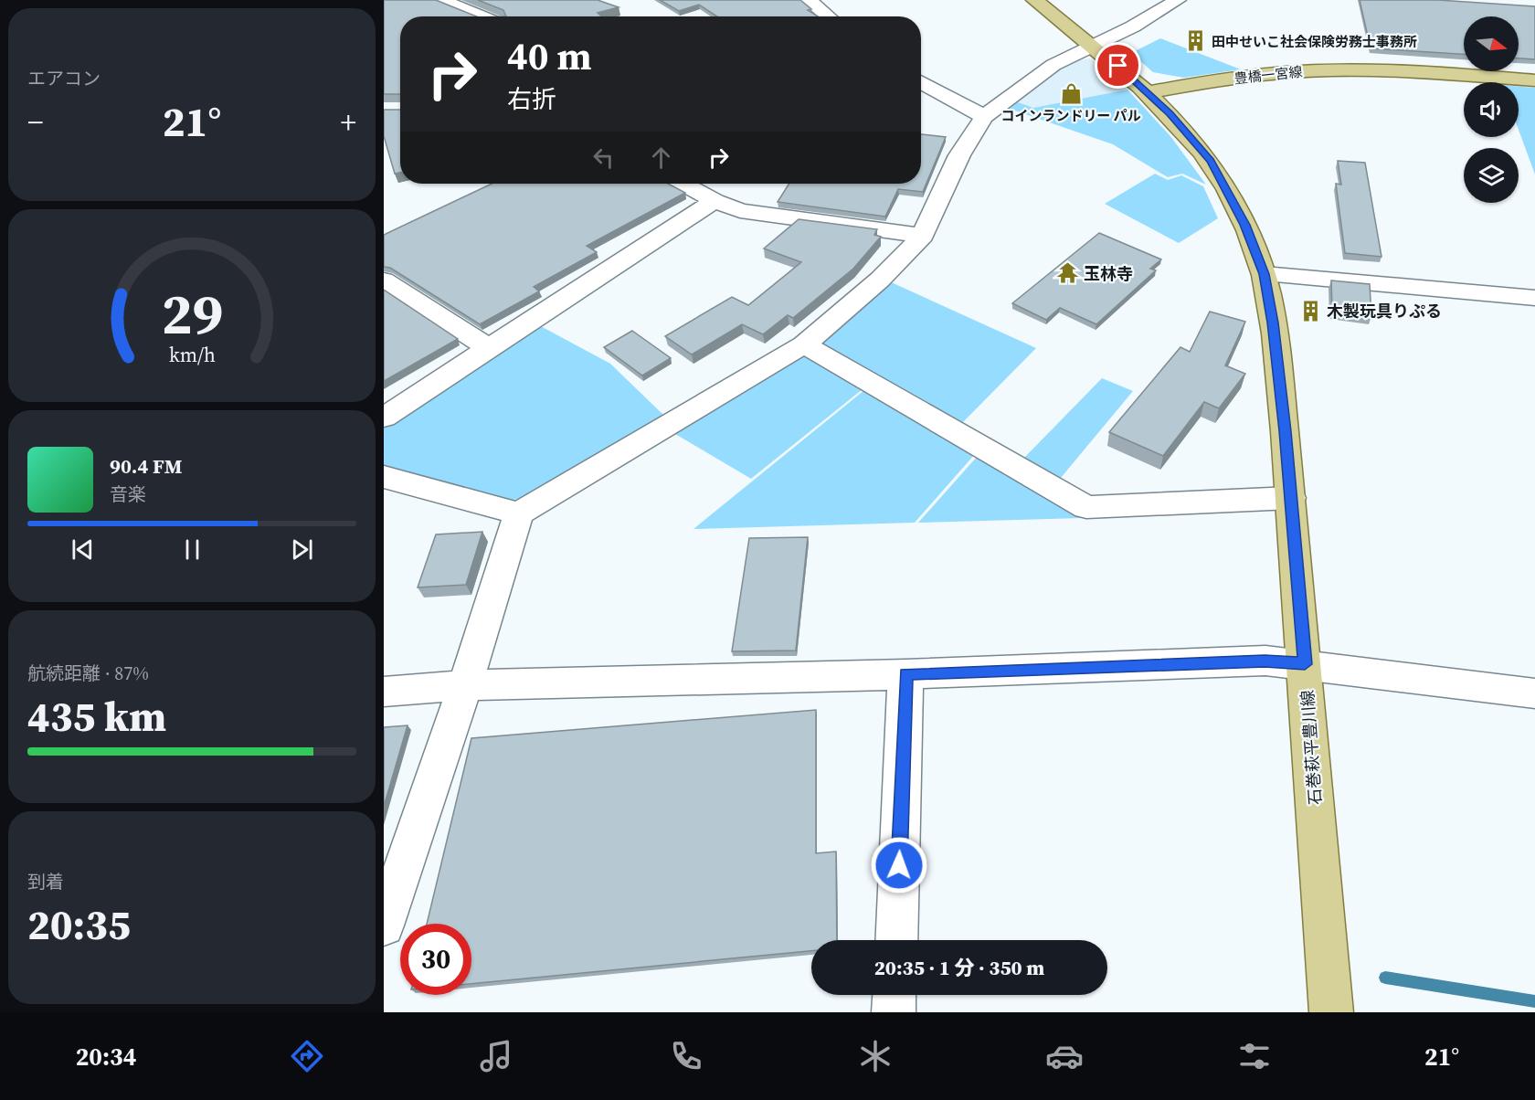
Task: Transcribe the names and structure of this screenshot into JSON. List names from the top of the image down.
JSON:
{
  "streets": {
    "main road": ["豊橋一宮線", "石巻萩平豊川線"]
  },
  "crossings": [
    ["豊橋一宮線", "石巻萩平豊川線"]
  ],
  "places": {
    "building": ["田中せいこ社会保険労務士事務所", "木製玩具りぷる"],
    "shop": ["コインランドリー パル"],
    "temple": ["玉林寺"]
  },
  "north": "right",
  "page": {
    "tile": [
      "エアコン",
      ["航続距離 · 87%", "435 km"],
      ["到着", "20:35"]
    ],
    "turn": ["40 m", "右折"],
    "heat": ["−", "21°", "+"],
    "song": ["90.4 FM", "音楽"],
    "limit": "30",
    "trip": "20:35 · 1 分 · 350 m",
    "tabs": ["20:34", "21°"],
    "gauge": ["29", "km/h"]
  }
}
